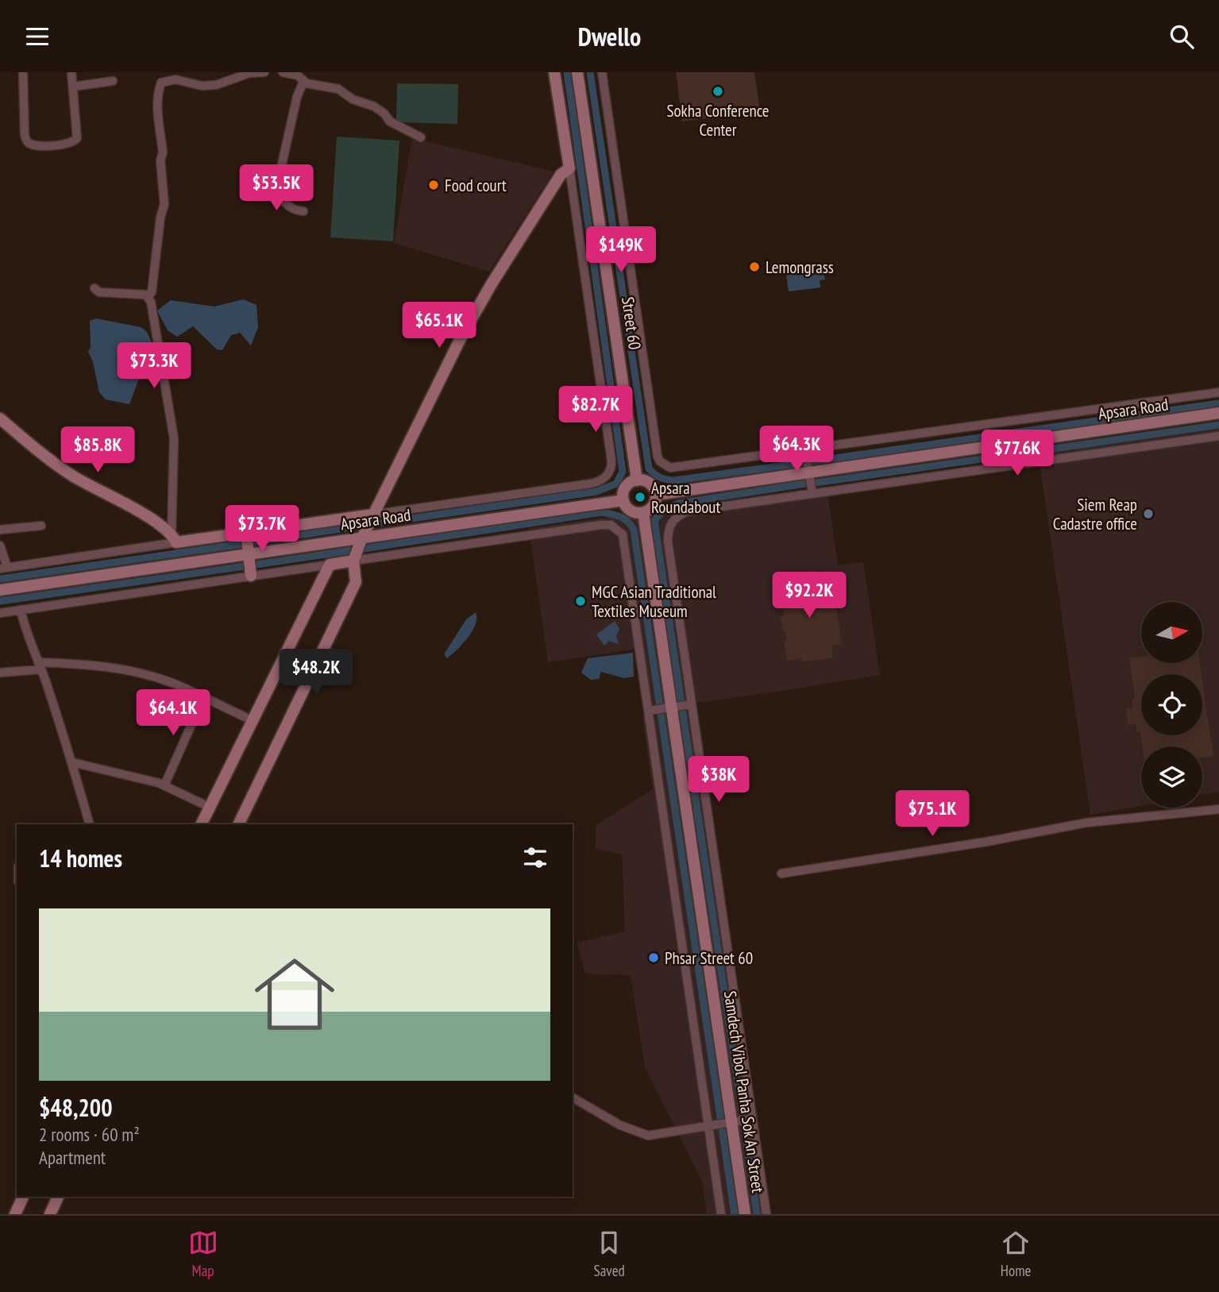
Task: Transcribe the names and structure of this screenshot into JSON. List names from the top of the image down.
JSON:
{
  "streets": {
    "street": ["Street 60", "Apsara Road", "Samdech Vibol Panha Sok An Street"]
  },
  "crossings": [
    ["Street 60", "Apsara Road"],
    ["Street 60", "Samdech Vibol Panha Sok An Street"],
    ["Apsara Road", "Samdech Vibol Panha Sok An Street"]
  ],
  "places": [
    "Sokha Conference Center",
    "Food court",
    "Lemongrass",
    "Apsara Roundabout",
    "Siem Reap Cadastre office",
    "MGC Asian Traditional Textiles Museum",
    "Phsar Street 60"
  ],
  "north": "right",
  "page": {
    "header": "Dwello",
    "price": [
      "$53.5K",
      "$149K",
      "$65.1K",
      "$73.3K",
      "$82.7K",
      "$64.3K",
      "$85.8K",
      "$77.6K",
      "$73.7K",
      "$92.2K",
      "$48.2K",
      "$64.1K",
      "$38K",
      "$75.1K"
    ],
    "heading": "14 homes",
    "list": [
      {
        "name": "$48,200",
        "note": "2 rooms · 60 m² · Apartment"
      }
    ],
    "tabs": ["Map", "Saved", "Home"]
  }
}
